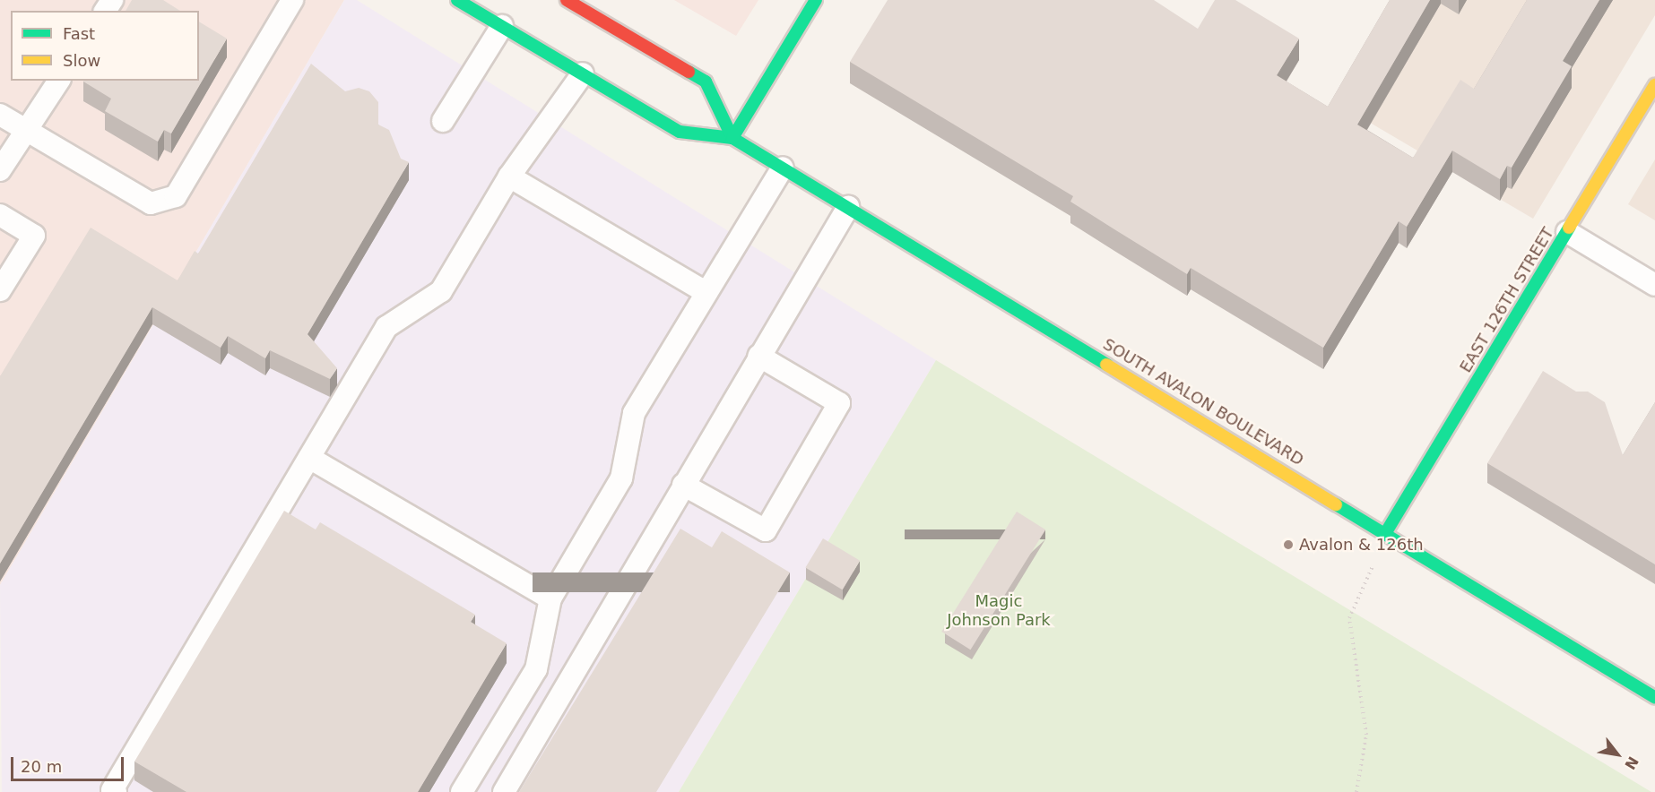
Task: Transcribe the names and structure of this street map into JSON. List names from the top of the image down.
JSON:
{
  "streets": {
    "main road": ["EAST 126TH STREET", "SOUTH AVALON BOULEVARD"]
  },
  "crossings": [
    ["EAST 126TH STREET", "SOUTH AVALON BOULEVARD"]
  ],
  "parks": ["Magic Johnson Park"],
  "places": ["Avalon & 126th"],
  "legend": ["Fast", "Slow"],
  "scale_bar": "20 m",
  "north": "bottom right"
}
